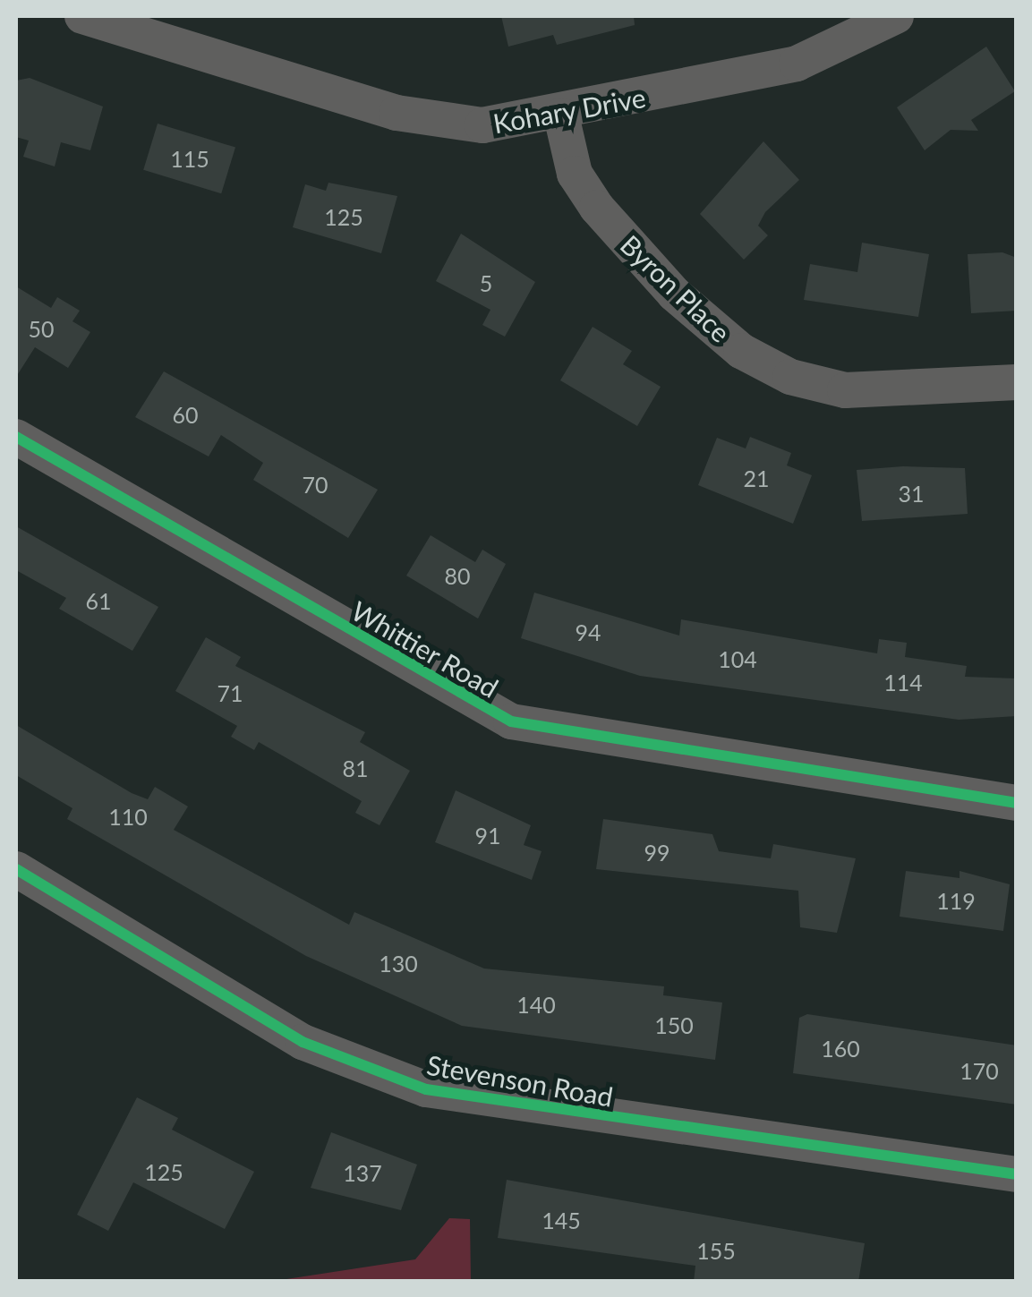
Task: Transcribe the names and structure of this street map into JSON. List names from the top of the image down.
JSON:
{
  "streets": {
    "street": [
      "Kohary Drive",
      "Byron Place",
      "Whittier Road",
      "Stevenson Road"
    ]
  },
  "crossings": [
    ["Kohary Drive", "Byron Place"]
  ],
  "house_numbers": [
    "115",
    "125",
    "5",
    "50",
    "60",
    "21",
    "70",
    "31",
    "80",
    "61",
    "94",
    "104",
    "114",
    "71",
    "81",
    "110",
    "91",
    "99",
    "119",
    "130",
    "140",
    "150",
    "160",
    "170",
    "125",
    "137",
    "145",
    "155"
  ]
}
